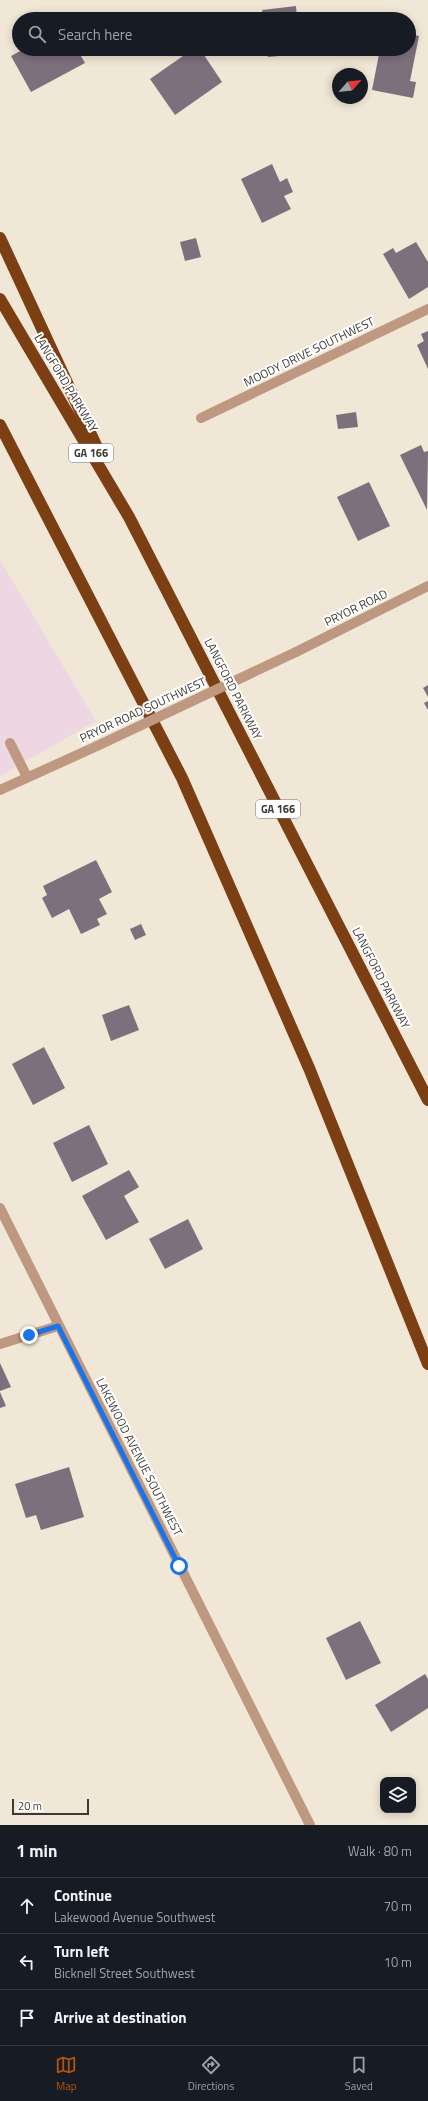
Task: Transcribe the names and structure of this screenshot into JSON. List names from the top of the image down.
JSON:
{
  "streets": {
    "highway": ["LANGFORD PARKWAY", "GA 166"],
    "street": [
      "MOODY DRIVE SOUTHWEST",
      "PRYOR ROAD",
      "PRYOR ROAD SOUTHWEST",
      "LAKEWOOD AVENUE SOUTHWEST"
    ]
  },
  "crossings": [
    ["PRYOR ROAD", "PRYOR ROAD SOUTHWEST"]
  ],
  "scale_bar": "20 m",
  "north": "top right",
  "page": {
    "search": "Search here",
    "scale": "20 m",
    "heading": ["1 min", "Walk · 80 m"],
    "list": [
      ["Continue", "Lakewood Avenue Southwest", "70 m"],
      ["Turn left", "Bicknell Street Southwest", "10 m"],
      "Arrive at destination"
    ],
    "nav": ["Map", "Directions", "Saved"]
  }
}
